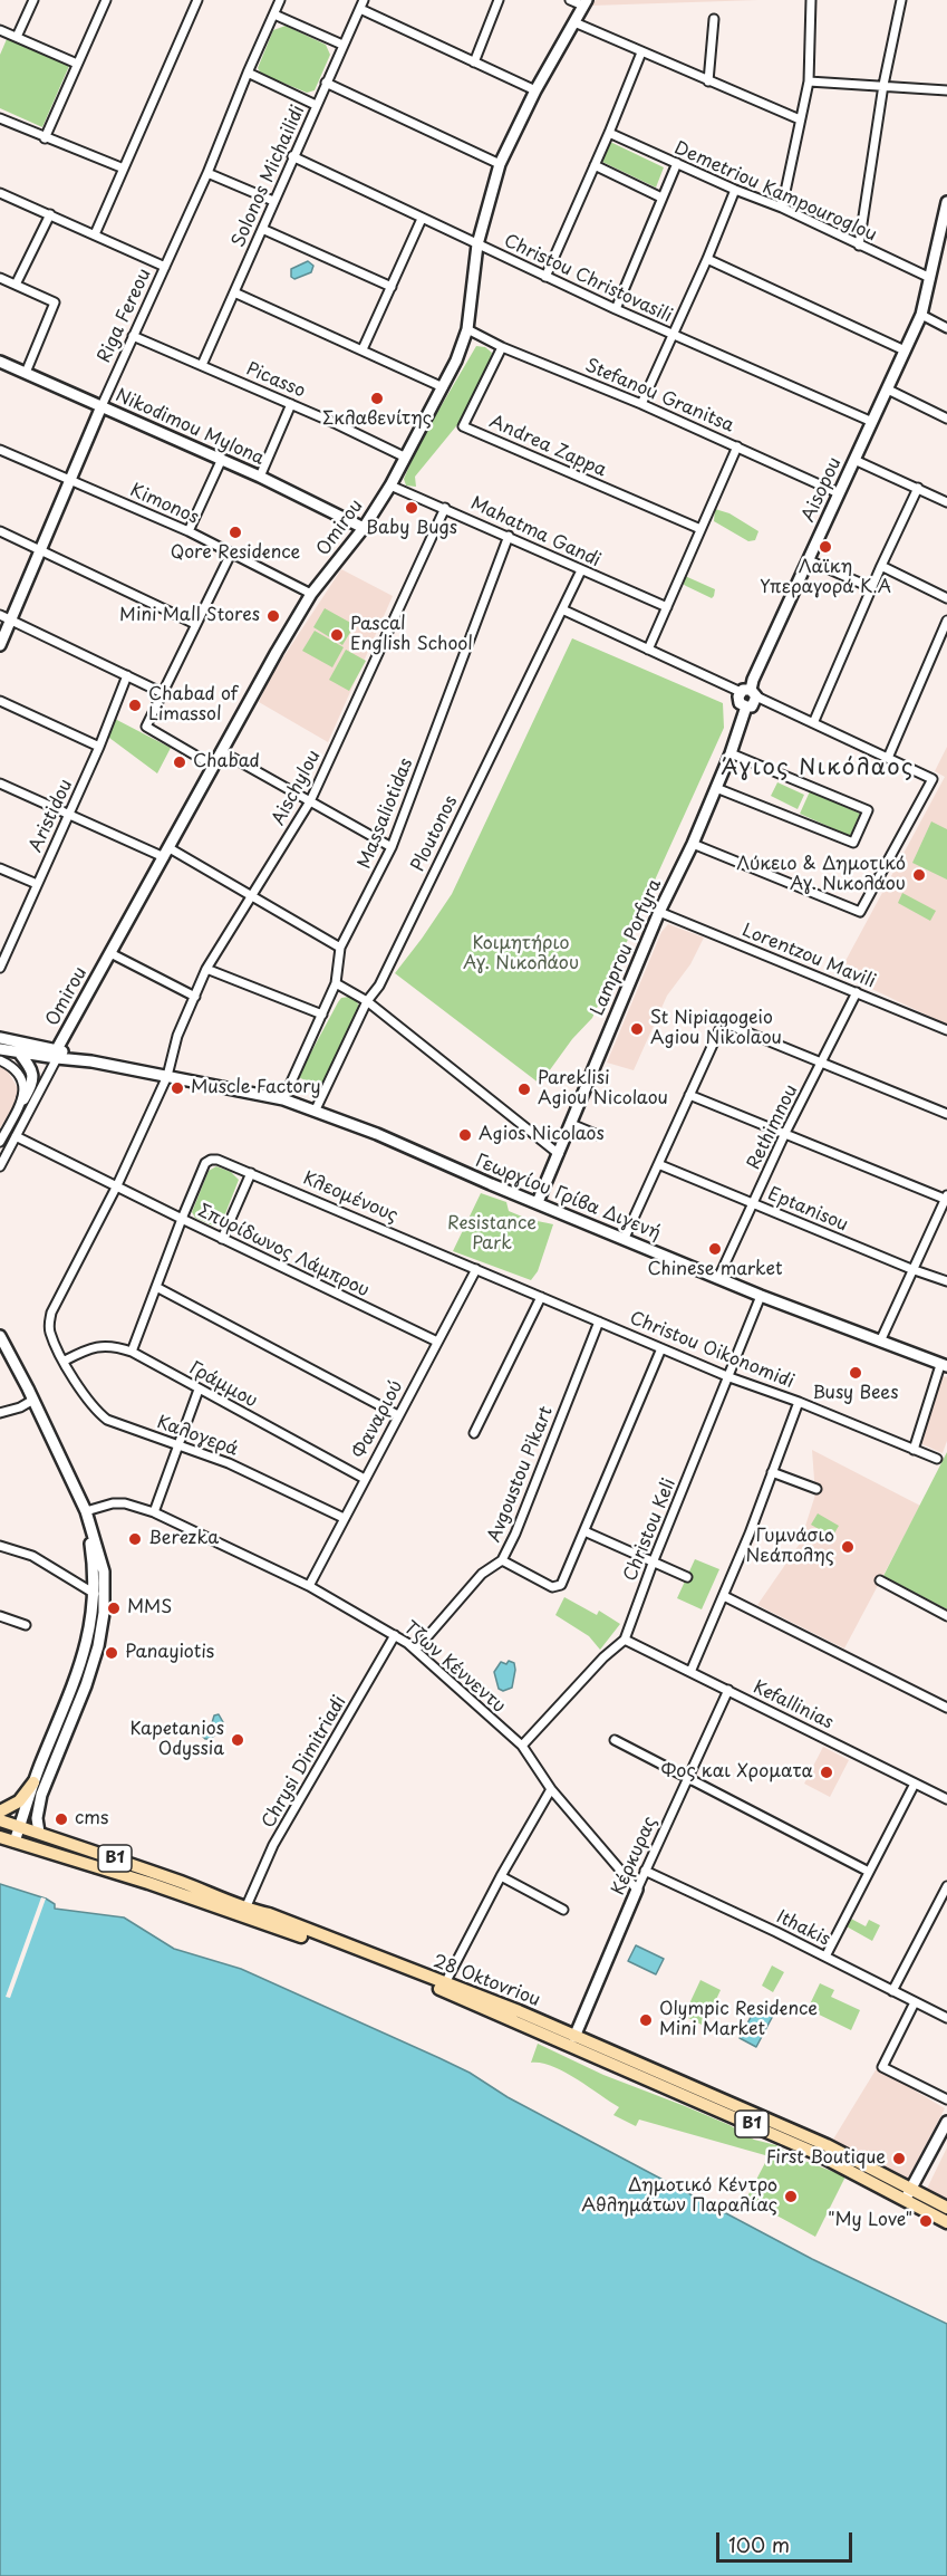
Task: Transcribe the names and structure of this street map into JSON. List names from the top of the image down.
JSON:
{
  "streets": {
    "main road": ["B1", "28 Oktovriou"],
    "street": [
      "Solonos Michailidi",
      "Demetriou Kampouroglou",
      "Christou Christovasili",
      "Riga Fereou",
      "Picasso",
      "Stefanou Granitsa",
      "Nikodimou Mylona",
      "Andrea Zappa",
      "Aisopou",
      "Kimonos",
      "Omirou",
      "Mahatma Gandi",
      "Aischylou",
      "Massaliotidas",
      "Aristidou",
      "Ploutonos",
      "Lamprou Porfyra",
      "Lorentzou Mavili",
      "Rethimnou",
      "Κλεομένους",
      "Γεωργίου Γρίβα Διγενή",
      "Eptanisou",
      "Σπυρίδωνος Λάμπρου",
      "Christou Oikonomidi",
      "Γράμμου",
      "Φαναριού",
      "Καλογερά",
      "Avgoustou Pikart",
      "Christou Keli",
      "Τζων Κέννεντυ",
      "Kefallinias",
      "Chrysi Dimitriadi",
      "Κέρκυρας",
      "Ithakis"
    ]
  },
  "crossings": [
    ["Solonos Michailidi", "Christou Christovasili"],
    ["Solonos Michailidi", "Picasso"],
    ["Demetriou Kampouroglou", "Aisopou"],
    ["Christou Christovasili", "Aisopou"],
    ["Christou Christovasili", "Omirou"],
    ["Riga Fereou", "Picasso"],
    ["Riga Fereou", "Nikodimou Mylona"],
    ["Riga Fereou", "Kimonos"],
    ["Picasso", "Omirou"],
    ["Stefanou Granitsa", "Andrea Zappa"],
    ["Stefanou Granitsa", "Aisopou"],
    ["Stefanou Granitsa", "Omirou"],
    ["Nikodimou Mylona", "Omirou"],
    ["Aisopou", "Lamprou Porfyra"],
    ["Kimonos", "Omirou"],
    ["Omirou", "Mahatma Gandi"],
    ["Omirou", "Γεωργίου Γρίβα Διγενή"],
    ["Mahatma Gandi", "Aischylou"],
    ["Mahatma Gandi", "Massaliotidas"],
    ["Mahatma Gandi", "Ploutonos"],
    ["Aischylou", "Γεωργίου Γρίβα Διγενή"],
    ["Aischylou", "Σπυρίδωνος Λάμπρου"],
    ["Aischylou", "Καλογερά"],
    ["Massaliotidas", "Γεωργίου Γρίβα Διγενή"],
    ["Ploutonos", "Γεωργίου Γρίβα Διγενή"],
    ["Lamprou Porfyra", "Lorentzou Mavili"],
    ["Lamprou Porfyra", "Γεωργίου Γρίβα Διγενή"],
    ["Lorentzou Mavili", "Rethimnou"],
    ["Rethimnou", "Γεωργίου Γρίβα Διγενή"],
    ["Rethimnou", "Eptanisou"],
    ["Κλεομένους", "Σπυρίδωνος Λάμπρου"],
    ["Κλεομένους", "Christou Oikonomidi"],
    ["Κλεομένους", "Φαναριού"],
    ["Γεωργίου Γρίβα Διγενή", "Christou Keli"],
    ["Σπυρίδωνος Λάμπρου", "Φαναριού"],
    ["Σπυρίδωνος Λάμπρου", "Καλογερά"],
    ["Christou Oikonomidi", "Φαναριού"],
    ["Christou Oikonomidi", "Avgoustou Pikart"],
    ["Christou Oikonomidi", "Christou Keli"],
    ["Γράμμου", "Φαναριού"],
    ["Γράμμου", "Καλογερά"],
    ["Φαναριού", "Καλογερά"],
    ["Φαναριού", "Τζων Κέννεντυ"],
    ["Avgoustou Pikart", "Τζων Κέννεντυ"],
    ["Christou Keli", "Τζων Κέννεντυ"],
    ["Christou Keli", "Kefallinias"],
    ["Τζων Κέννεντυ", "Chrysi Dimitriadi"],
    ["Τζων Κέννεντυ", "Κέρκυρας"],
    ["Kefallinias", "Κέρκυρας"],
    ["Chrysi Dimitriadi", "28 Oktovriou"],
    ["Κέρκυρας", "Ithakis"],
    ["Κέρκυρας", "28 Oktovriou"]
  ],
  "districts": ["Άγιος Νικόλαος"],
  "parks": ["Κοιμητήριο Αγ. Νικολάου", "Resistance Park"],
  "places": [
    "Σκλαβενίτης",
    "Baby Bugs",
    "Qore Residence",
    "Λαϊκη Υπεραγορά Κ.Α",
    "Mini Mall Stores",
    "Pascal English School",
    "Chabad of Limassol",
    "Chabad",
    "Λύκειο & Δημοτικό Αγ. Νικολάου",
    "St Nipiagogeio Agiou Nikolaou",
    "Muscle Factory",
    "Pareklisi Agiou Nicolaou",
    "Agios Nicolaos",
    "Chinese market",
    "Busy Bees",
    "Berezka",
    "Γυμνάσιο Νεάπολης",
    "MMS",
    "Panayiotis",
    "Kapetanios Odyssia",
    "Φος και Χροματα",
    "cms",
    "Olympic Residence Mini Market",
    "First Boutique",
    "Δημοτικό Κέντρο Αθλημάτων Παραλίας",
    "\"My Love\""
  ],
  "scale_bar": "100 m"
}
